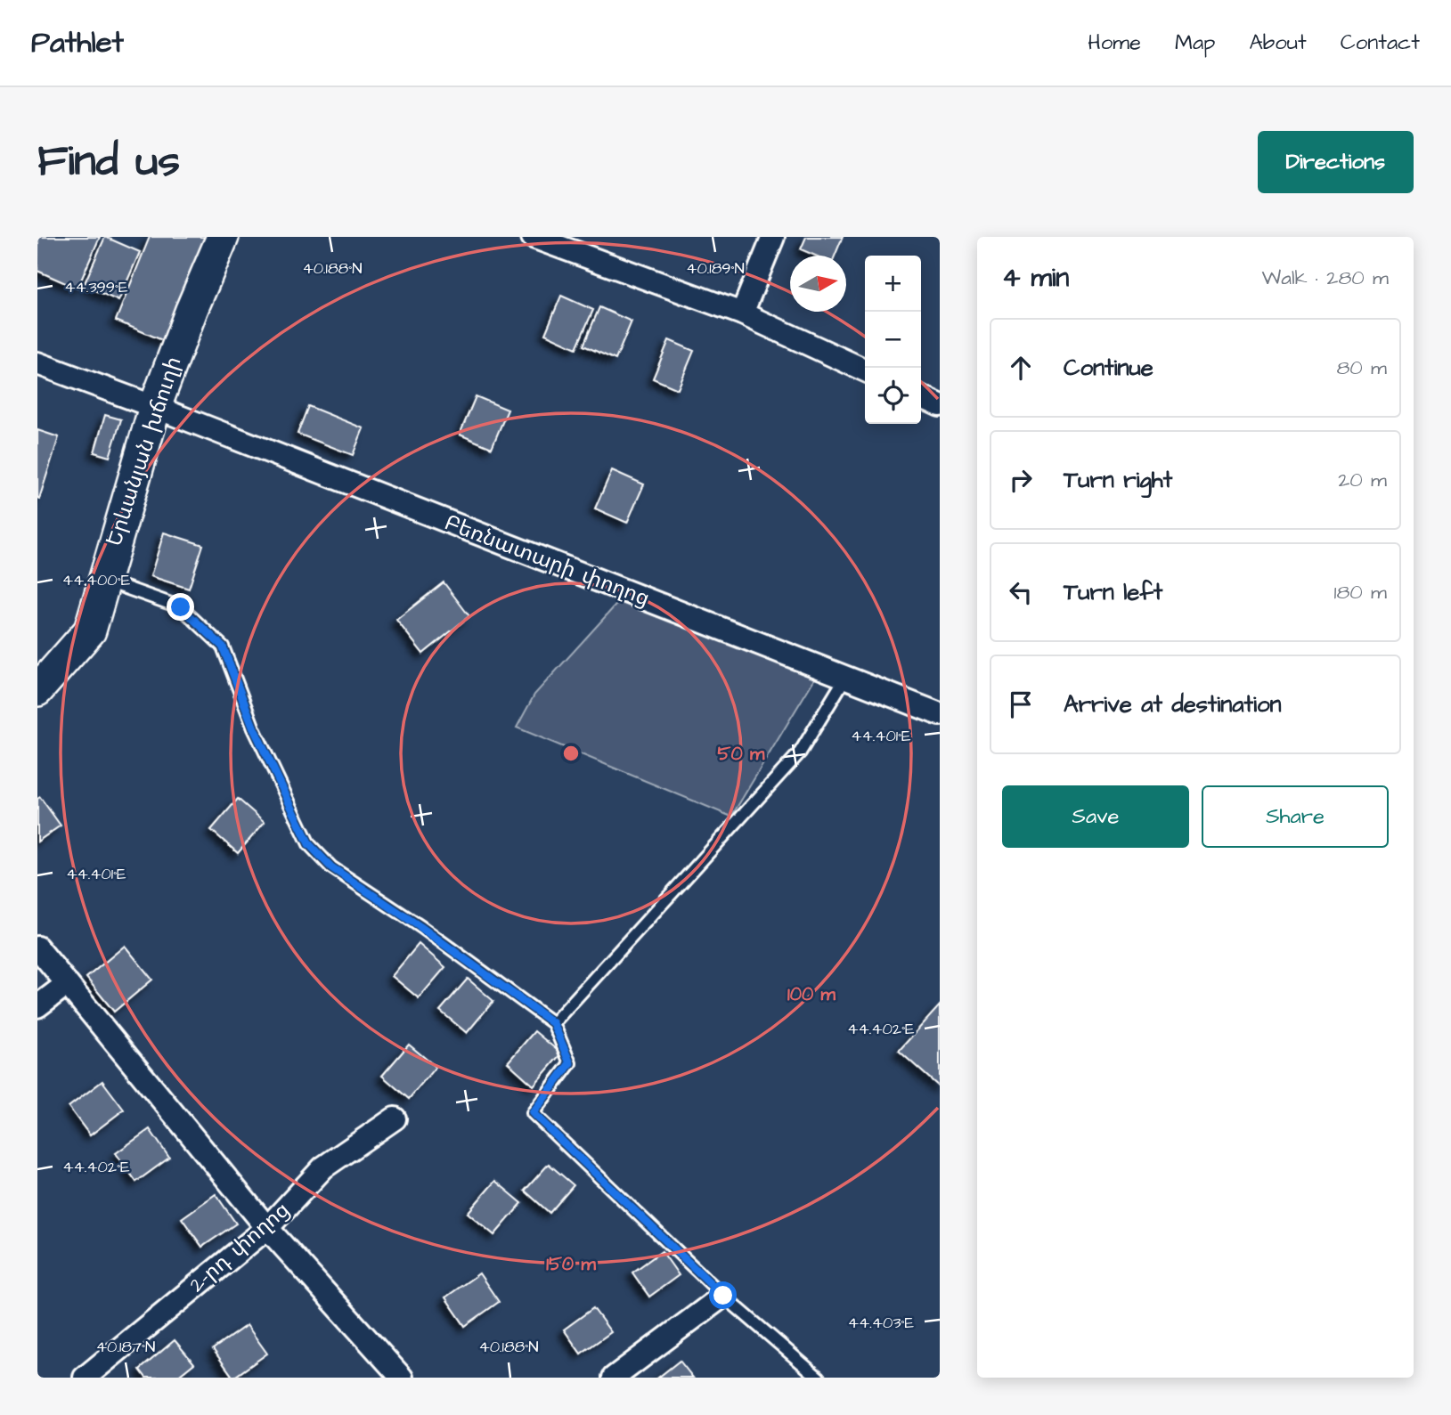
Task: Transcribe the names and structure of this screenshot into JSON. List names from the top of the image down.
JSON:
{
  "streets": {
    "main road": ["Երևանյան խճուղի"],
    "street": ["Բեռնատարի փողոց", "2-րդ փողոց"]
  },
  "crossings": [
    ["Երևանյան խճուղի", "Բեռնատարի փողոց"]
  ],
  "north": "right",
  "page": {
    "header": "Pathlet",
    "nav": [
      "Home",
      "Map",
      "About",
      "Contact"
    ],
    "buttons": [
      "Directions",
      ["Save", "Share"]
    ],
    "title": "Find us",
    "heading": ["4 min", "Walk · 280 m"],
    "map_buttons": ["+", "−"],
    "list": [
      ["Continue", "80 m"],
      ["Turn right", "20 m"],
      ["Turn left", "180 m"],
      "Arrive at destination"
    ]
  },
  "coordinates": [
    "40.188°N",
    "40.189°N",
    "44.399°E",
    "44.400°E",
    "44.401°E",
    "44.402°E",
    "44.403°E",
    "40.187°N"
  ],
  "rings": ["50 m", "100 m", "150 m"]
}
